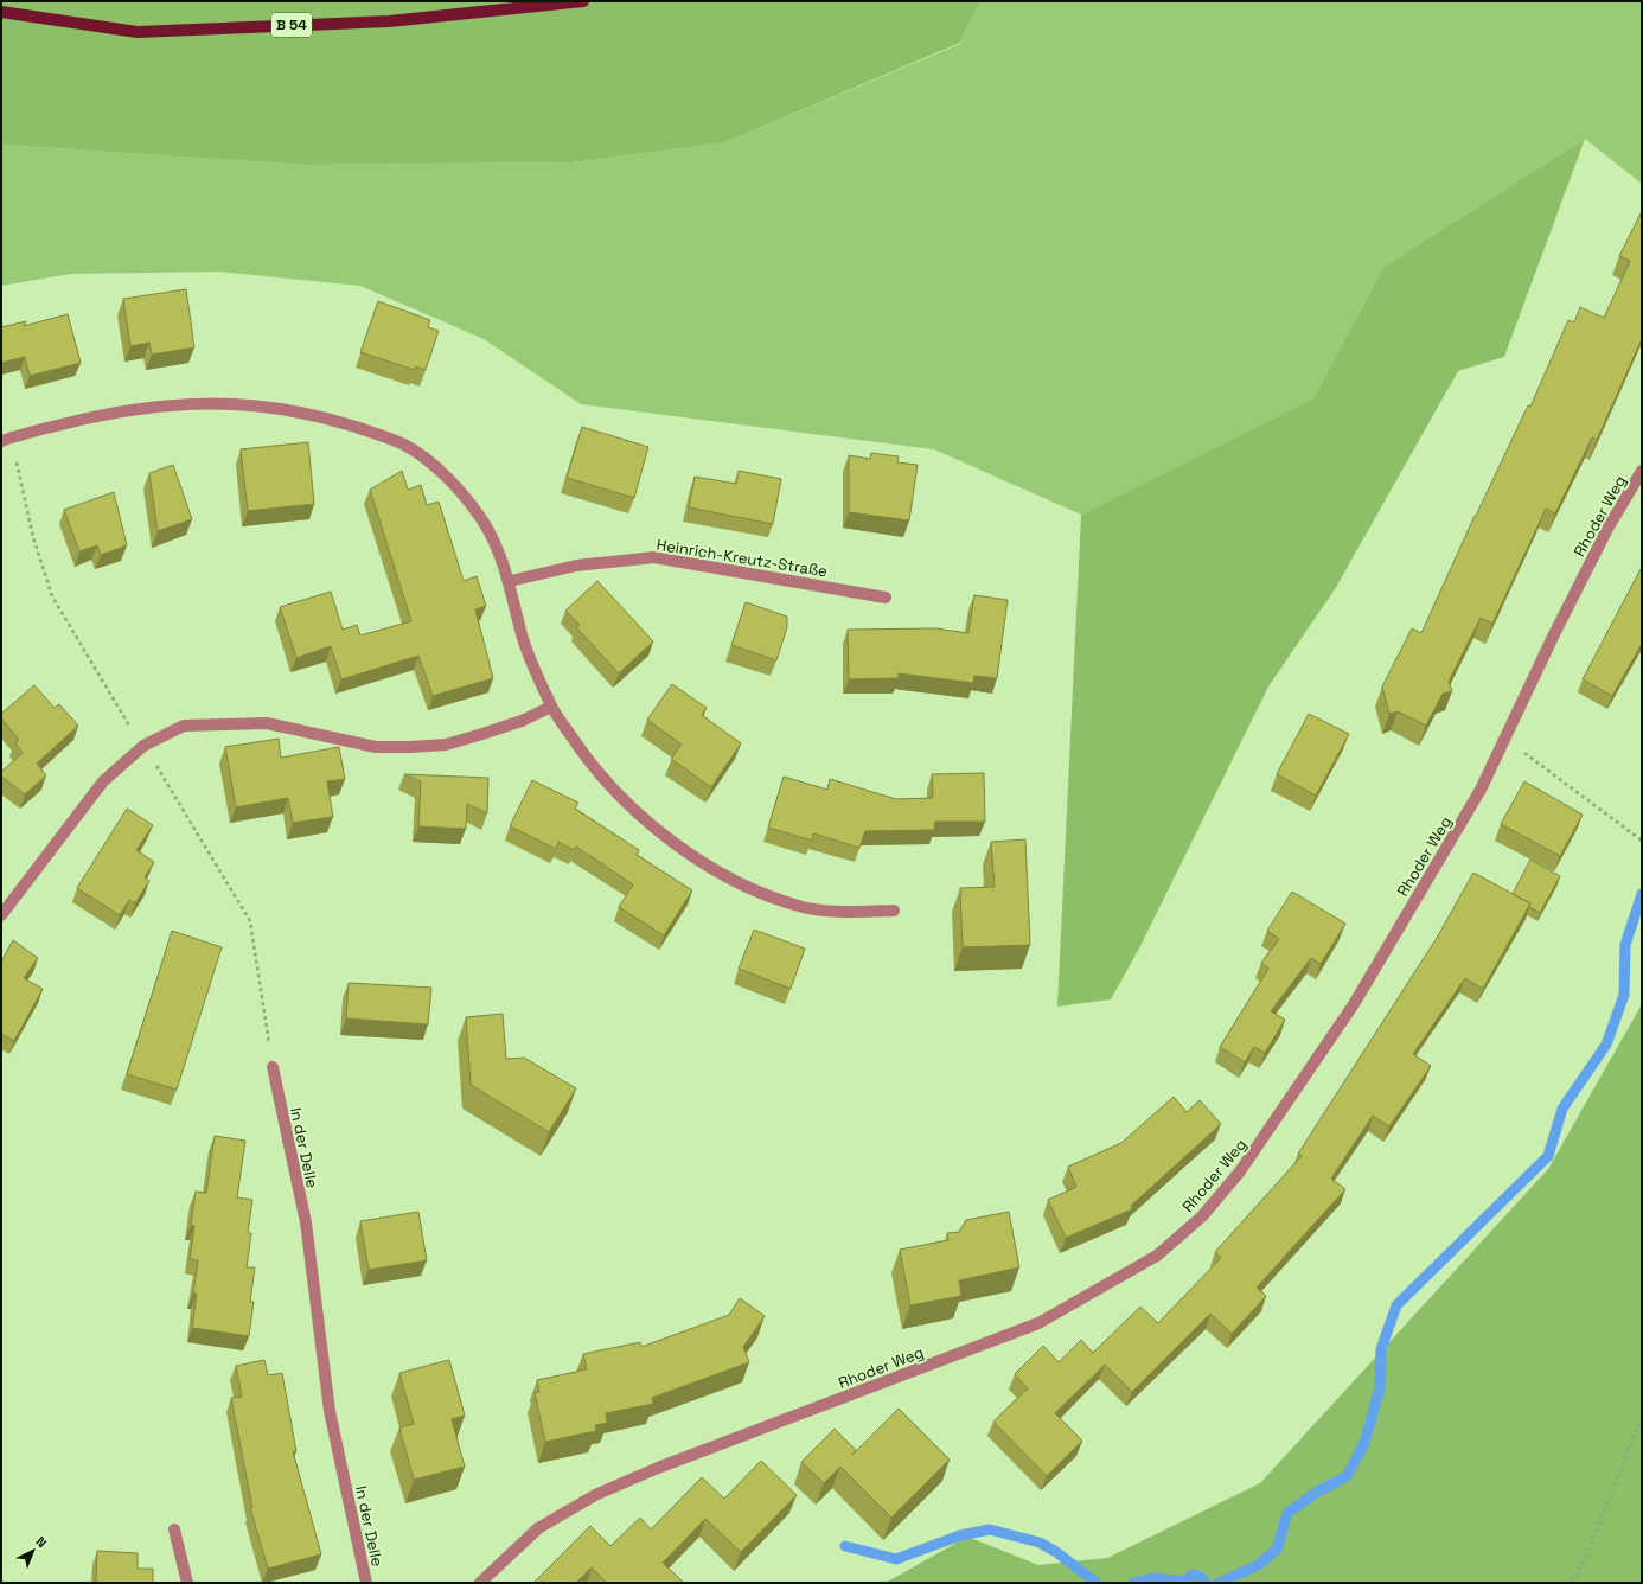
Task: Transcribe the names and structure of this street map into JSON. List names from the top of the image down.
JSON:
{
  "streets": {
    "main road": ["B 54"],
    "street": ["Rhoder Weg", "Heinrich-Kreutz-Straße", "In der Delle"]
  },
  "north": "top right"
}
